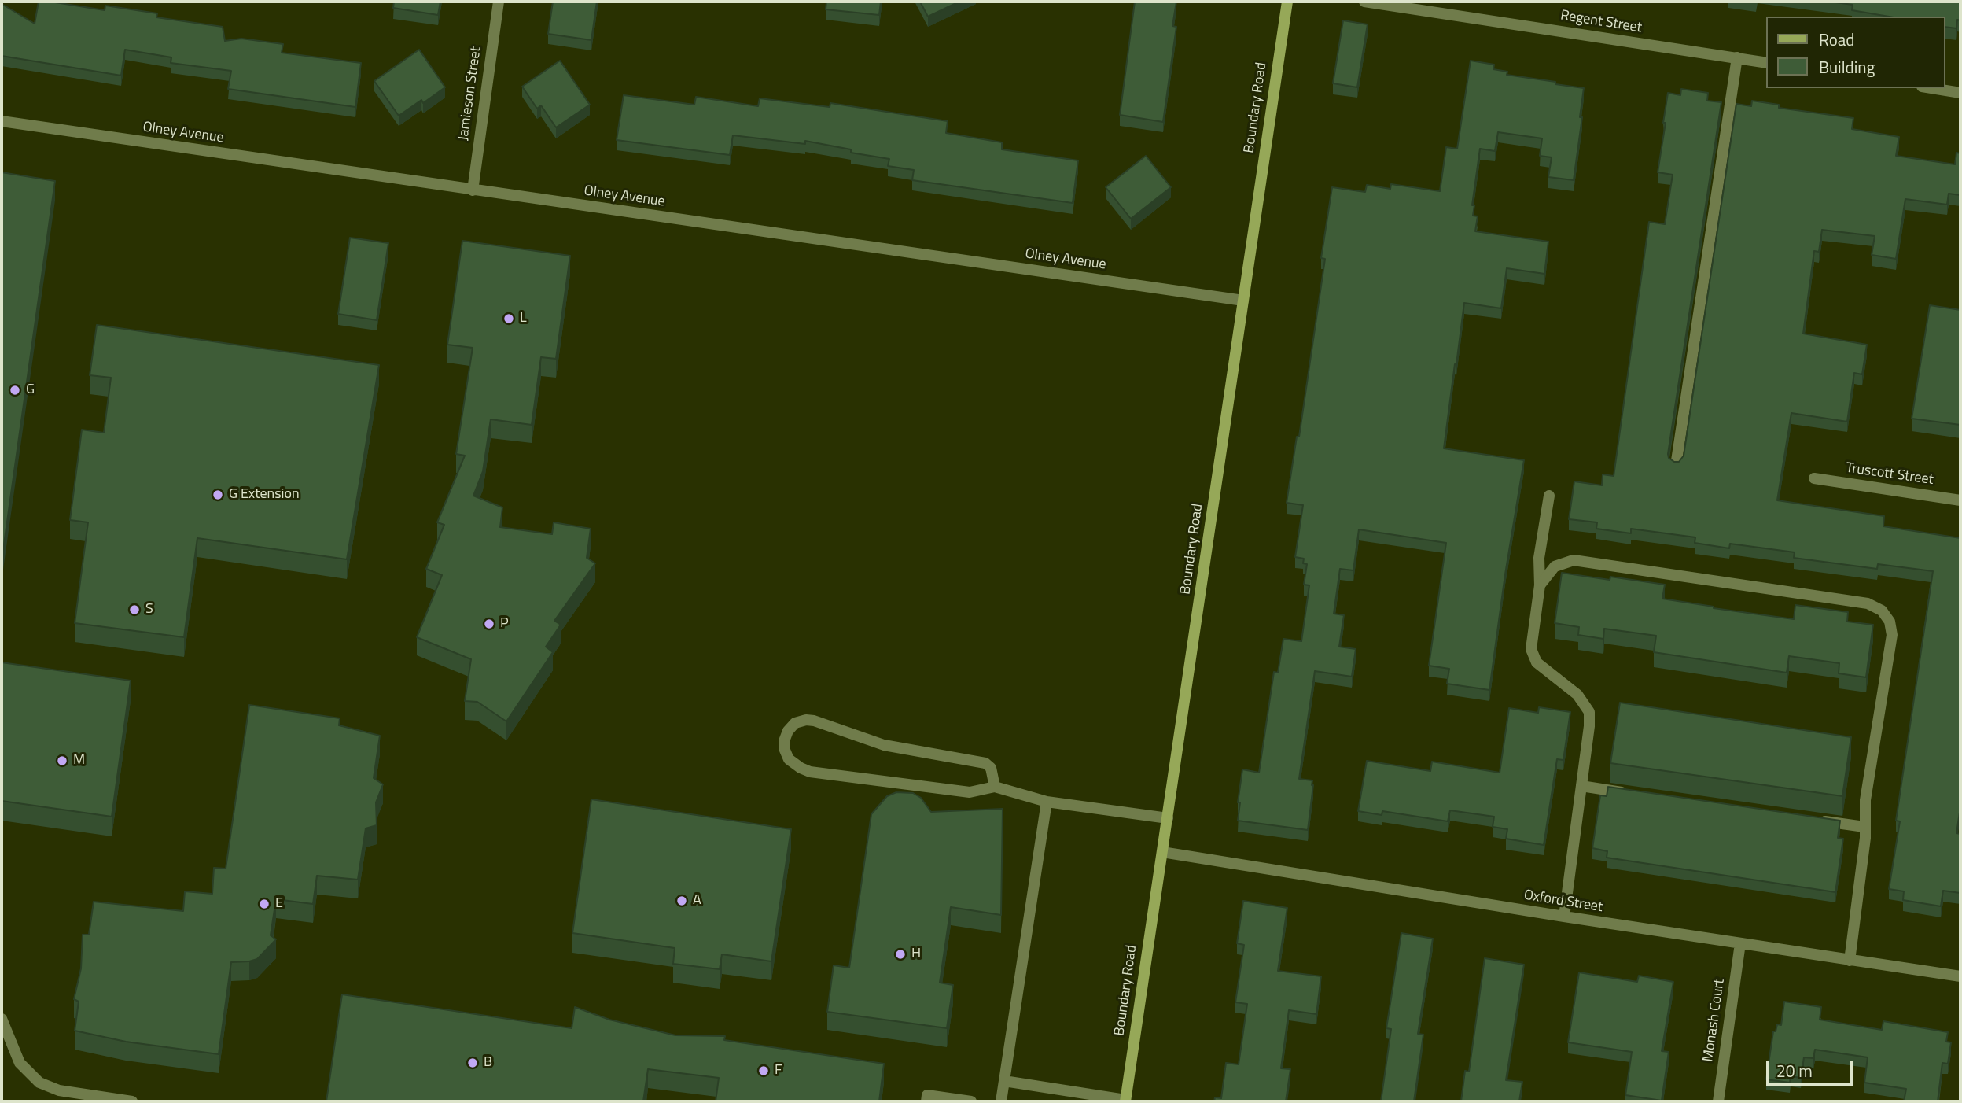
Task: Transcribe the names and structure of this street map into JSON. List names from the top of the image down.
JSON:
{
  "streets": {
    "main road": ["Boundary Road"],
    "street": [
      "Regent Street",
      "Jamieson Street",
      "Olney Avenue",
      "Truscott Street",
      "Oxford Street",
      "Monash Court"
    ]
  },
  "crossings": [
    ["Jamieson Street", "Olney Avenue"],
    ["Boundary Road", "Olney Avenue"],
    ["Boundary Road", "Oxford Street"],
    ["Oxford Street", "Monash Court"]
  ],
  "places": [
    "L",
    "G",
    "G Extension",
    "S",
    "P",
    "M",
    "A",
    "E",
    "H",
    "B",
    "F"
  ],
  "legend": ["Road", "Building"],
  "scale_bar": "20 m"
}
